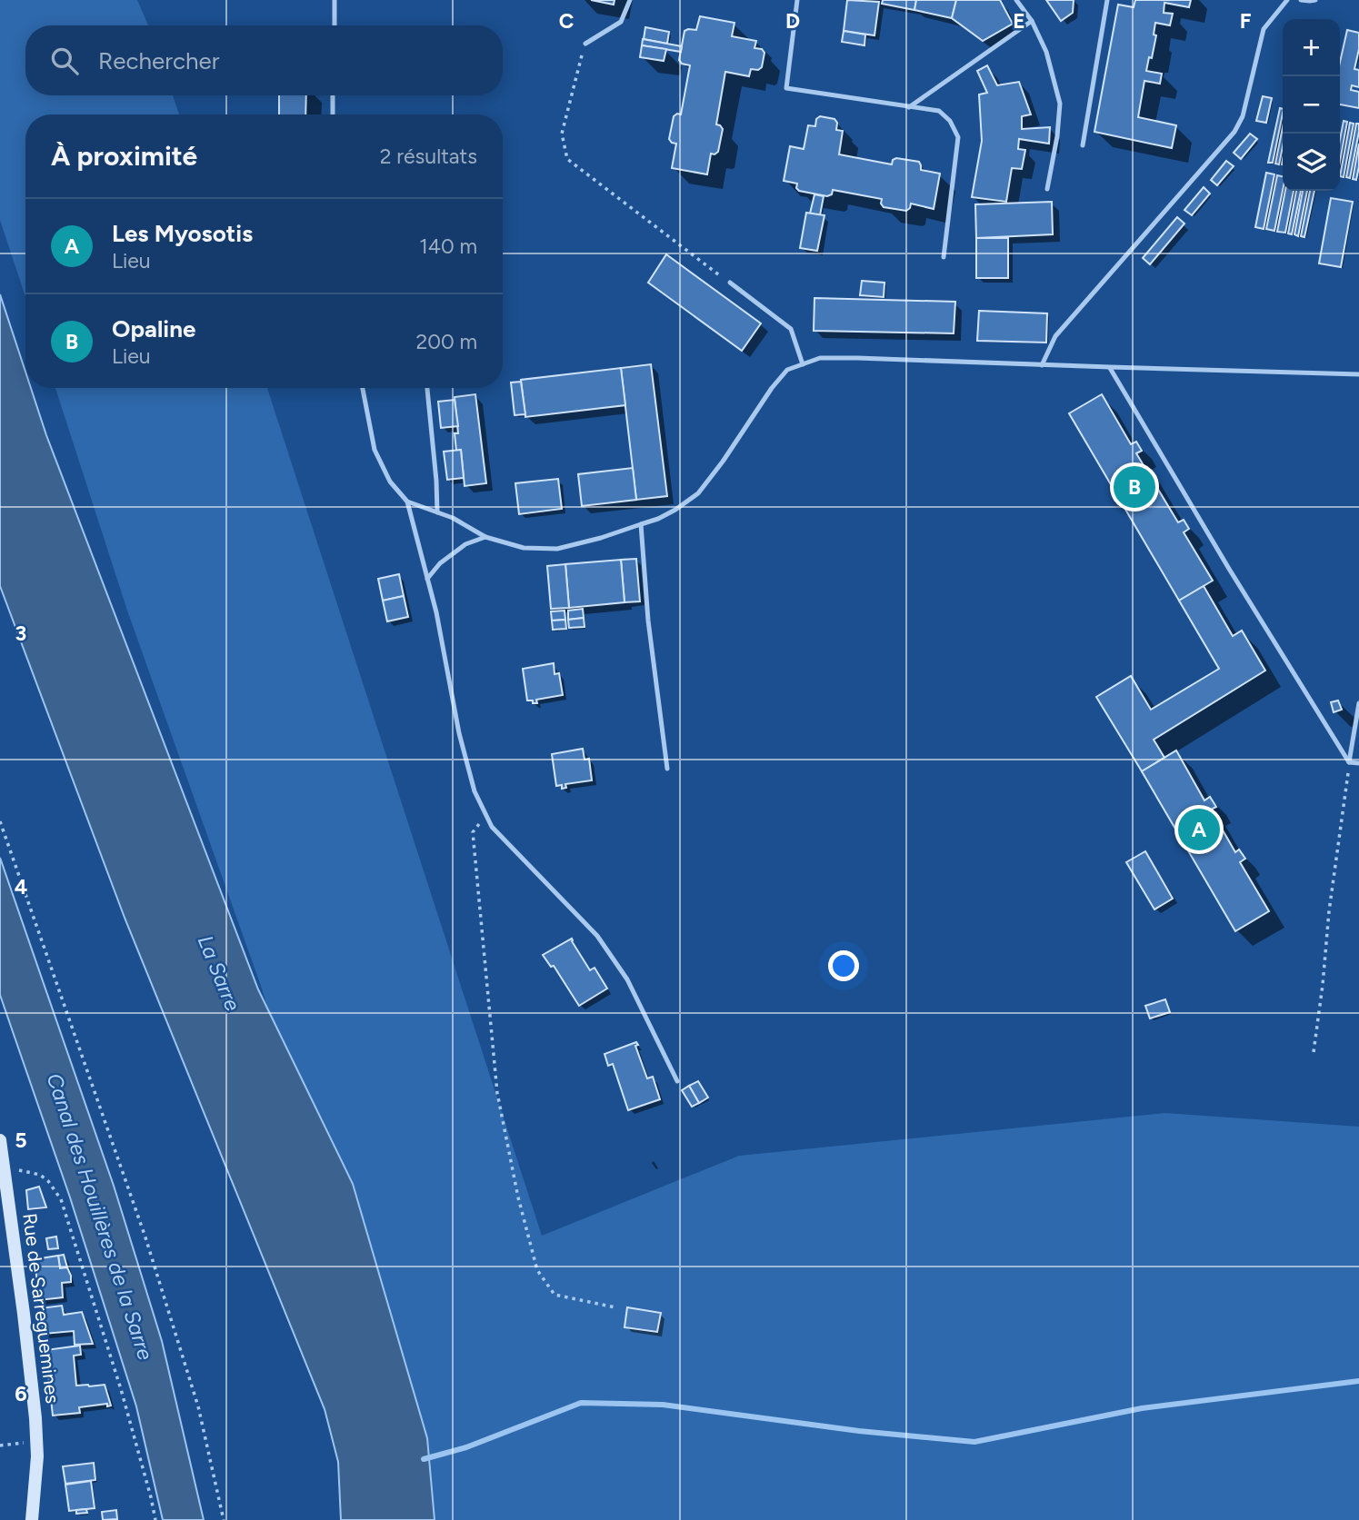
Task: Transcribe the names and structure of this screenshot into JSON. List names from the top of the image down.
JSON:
{
  "streets": {
    "street": ["Rue de Sarreguemines"]
  },
  "water": ["La Sarre", "Canal des Houillères de la Sarre"],
  "page": {
    "map_buttons": ["+", "−"],
    "search": "Rechercher",
    "heading": ["À proximité", "2 résultats"],
    "list": [
      {
        "mark": "A",
        "name": "Les Myosotis",
        "note": "Lieu",
        "value": "140 m"
      },
      {
        "mark": "B",
        "name": "Opaline",
        "note": "Lieu",
        "value": "200 m"
      }
    ],
    "pins": ["B", "A"]
  },
  "grid": {
    "columns": [
      "C",
      "D",
      "E",
      "F"
    ],
    "rows": [
      "3",
      "4",
      "5",
      "6"
    ]
  }
}
